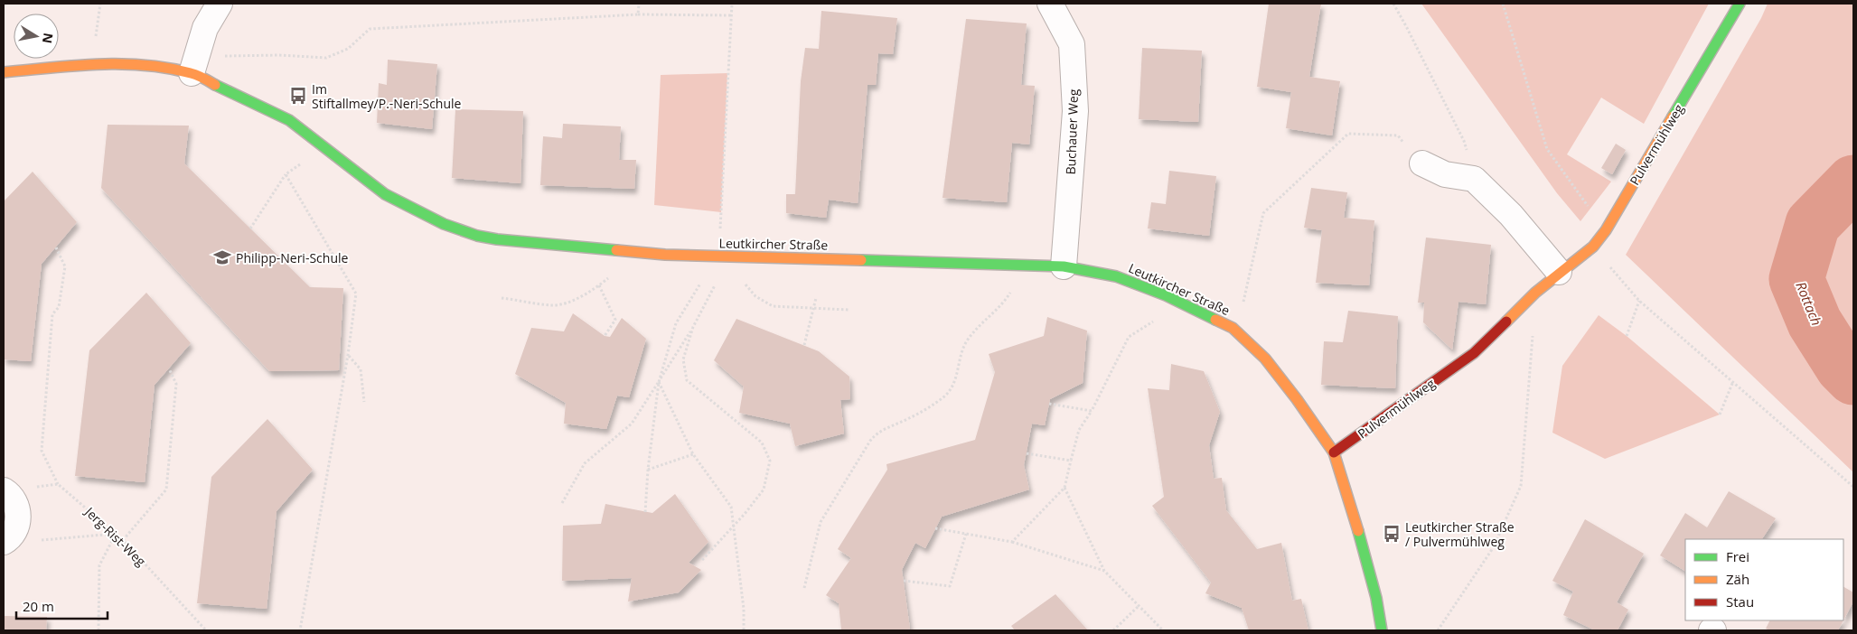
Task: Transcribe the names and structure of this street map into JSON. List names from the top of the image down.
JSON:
{
  "streets": {
    "street": ["Buchauer Weg", "Pulvermühlweg", "Leutkircher Straße"],
    "path": ["Jerg-Rist-Weg"]
  },
  "crossings": [
    ["Buchauer Weg", "Leutkircher Straße"],
    ["Pulvermühlweg", "Leutkircher Straße"]
  ],
  "water": ["Rottach"],
  "places": {
    "bus stop": ["Im Stiftallmey/P.-Neri-Schule", "Leutkircher Straße / Pulvermühlweg"],
    "school or university": ["Philipp-Neri-Schule"]
  },
  "legend": ["Frei", "Zäh", "Stau"],
  "scale_bar": "20 m",
  "north": "right"
}
